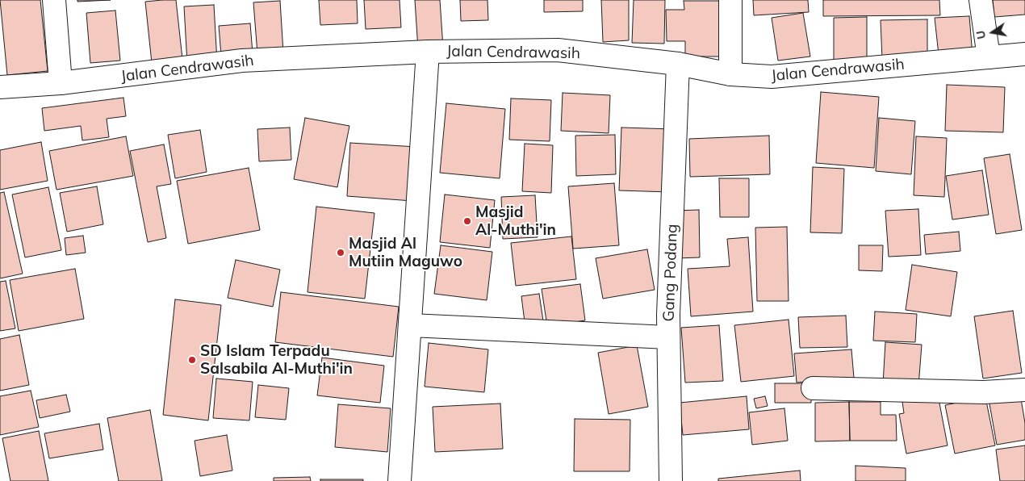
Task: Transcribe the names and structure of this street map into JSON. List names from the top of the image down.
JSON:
{
  "streets": {
    "street": ["Jalan Cendrawasih", "Gang Podang"]
  },
  "crossings": [
    ["Jalan Cendrawasih", "Gang Podang"]
  ],
  "places": ["Masjid Al-Muthi'in", "Masjid Al Mutiin Maguwo", "SD Islam Terpadu Salsabila Al-Muthi'in"],
  "north": "left"
}
